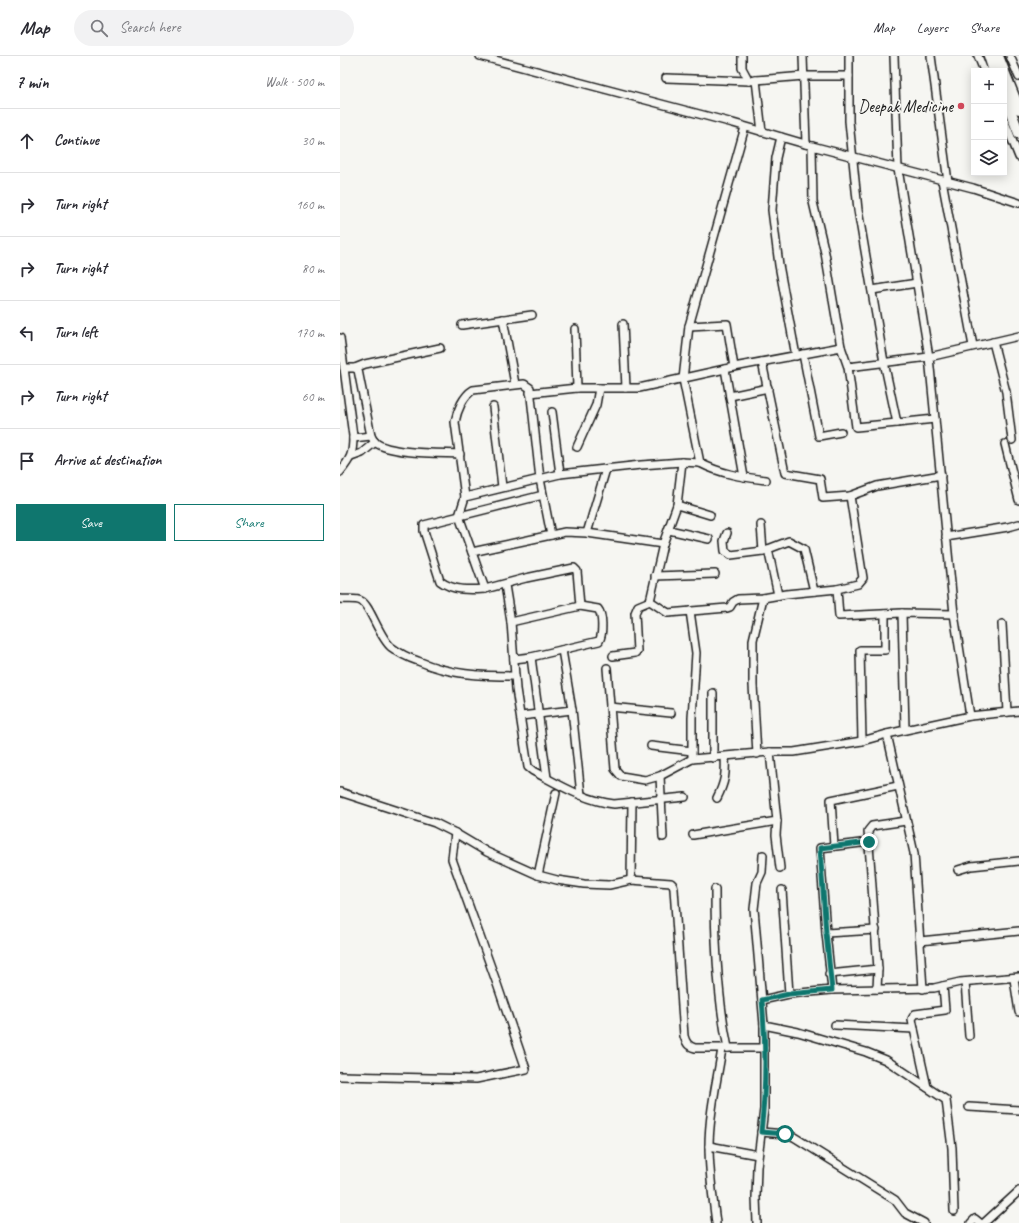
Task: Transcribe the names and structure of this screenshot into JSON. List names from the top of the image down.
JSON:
{
  "places": ["Deepak Medicine"],
  "page": {
    "header": "Map",
    "search": "Search here",
    "nav": ["Map", "Layers", "Share"],
    "heading": ["7 min", "Walk · 500 m"],
    "map_buttons": ["+", "−"],
    "list": [
      ["Continue", "30 m"],
      ["Turn right", "160 m"],
      ["Turn right", "80 m"],
      ["Turn left", "170 m"],
      ["Turn right", "60 m"],
      "Arrive at destination"
    ],
    "buttons": ["Save", "Share"]
  }
}
